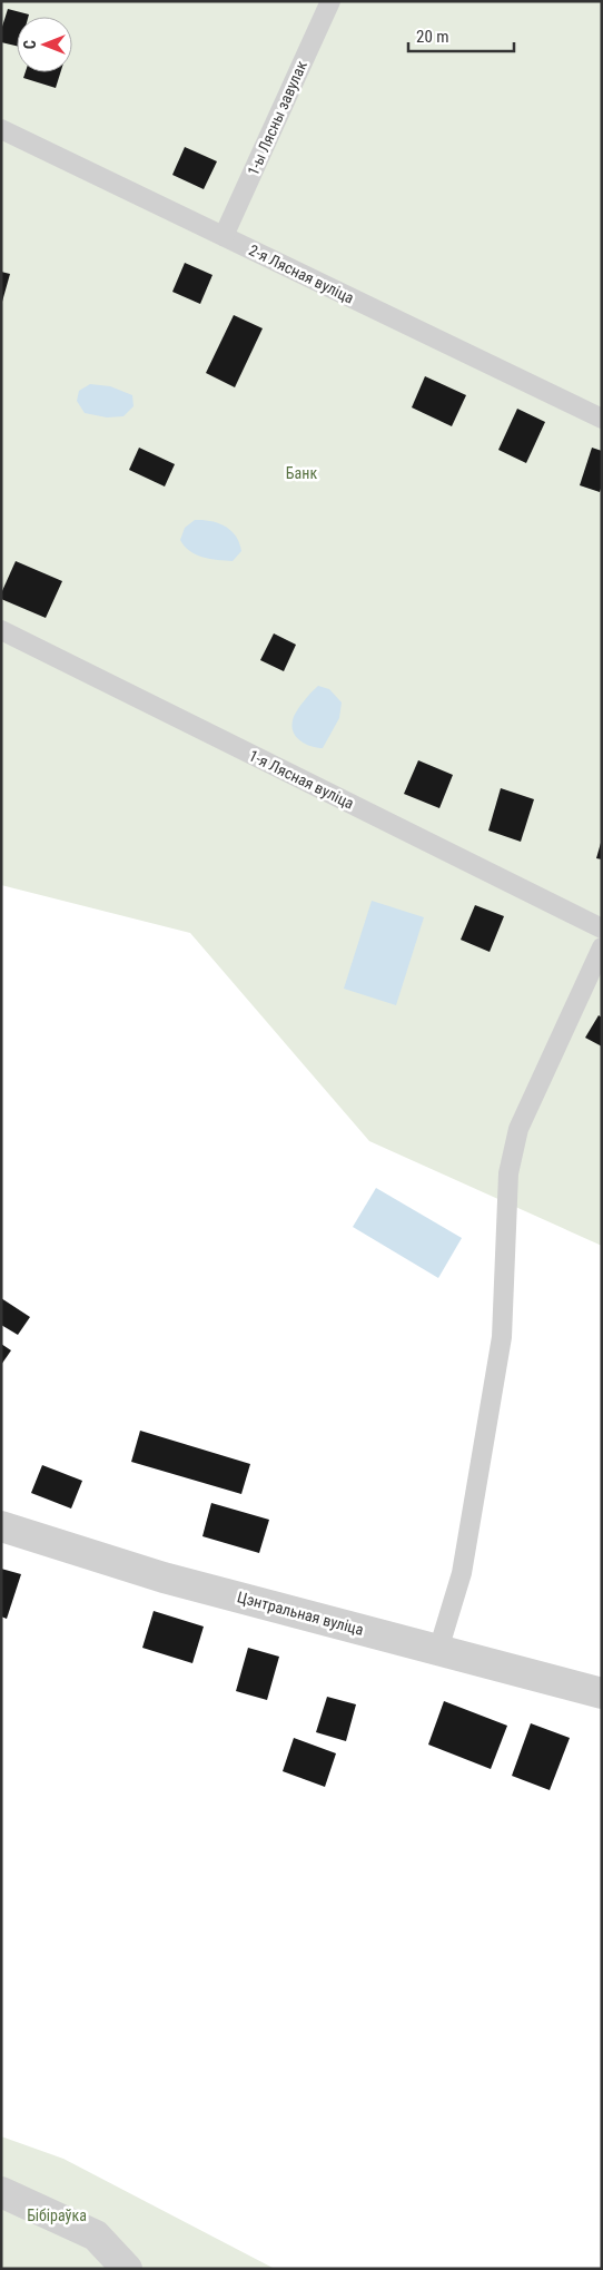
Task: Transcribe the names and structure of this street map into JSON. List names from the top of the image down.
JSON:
{
  "streets": {
    "street": ["Цэнтральная вуліца"],
    "lane": ["1-ы Лясны завулак", "2-я Лясная вуліца", "1-я Лясная вуліца"]
  },
  "crossings": [
    ["1-ы Лясны завулак", "2-я Лясная вуліца"]
  ],
  "parks": ["Банк", "Бібіраўка"],
  "scale_bar": "20 m",
  "north": "left"
}
